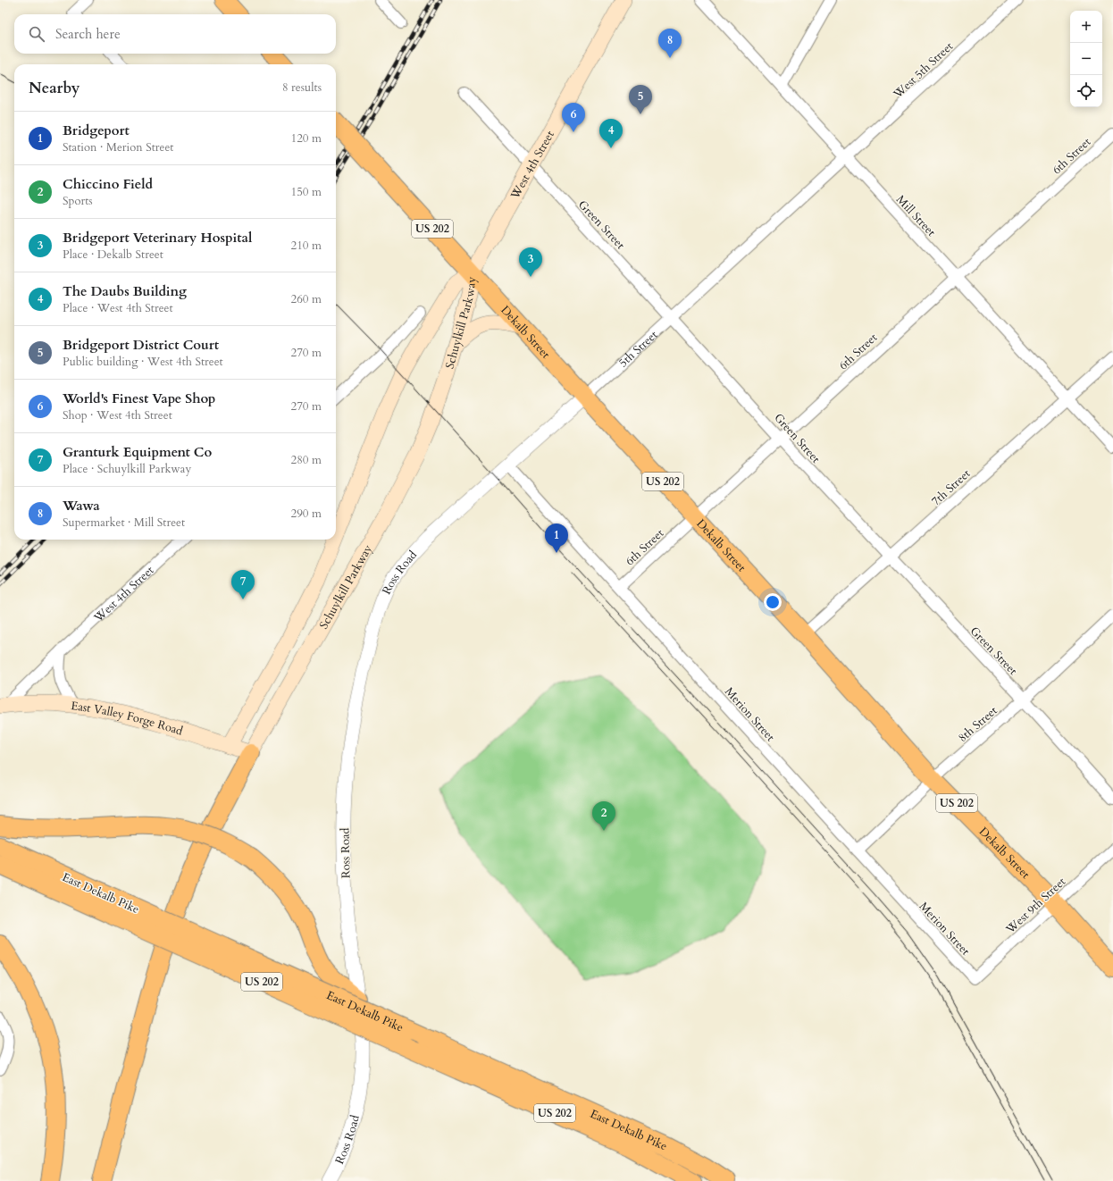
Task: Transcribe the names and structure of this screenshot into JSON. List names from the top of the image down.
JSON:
{
  "streets": {
    "highway": ["US 202", "Dekalb Street", "East Dekalb Pike"],
    "main road": ["West 4th Street", "Schuylkill Parkway", "East Valley Forge Road"],
    "street": [
      "West 5th Street",
      "6th Street",
      "Mill Street",
      "Green Street",
      "5th Street",
      "7th Street",
      "Ross Road",
      "Merion Street",
      "8th Street",
      "West 9th Street"
    ]
  },
  "crossings": [
    ["West 5th Street", "Mill Street"],
    ["West 5th Street", "5th Street"],
    ["6th Street", "Mill Street"],
    ["6th Street", "Green Street"],
    ["6th Street", "Dekalb Street"],
    ["6th Street", "Merion Street"],
    ["West 4th Street", "Green Street"],
    ["West 4th Street", "Schuylkill Parkway"],
    ["West 4th Street", "Dekalb Street"],
    ["West 4th Street", "East Valley Forge Road"],
    ["Mill Street", "5th Street"],
    ["Mill Street", "7th Street"],
    ["Green Street", "5th Street"],
    ["Green Street", "7th Street"],
    ["Green Street", "8th Street"],
    ["Schuylkill Parkway", "Dekalb Street"],
    ["Schuylkill Parkway", "East Valley Forge Road"],
    ["Dekalb Street", "5th Street"],
    ["Dekalb Street", "7th Street"],
    ["Dekalb Street", "8th Street"],
    ["Dekalb Street", "West 9th Street"],
    ["5th Street", "Ross Road"],
    ["5th Street", "Merion Street"],
    ["Merion Street", "8th Street"],
    ["Merion Street", "West 9th Street"]
  ],
  "page": {
    "map_buttons": ["+", "−"],
    "search": "Search here",
    "pins": [
      "8",
      "5",
      "6",
      "4",
      "3",
      "1",
      "7",
      "2"
    ],
    "heading": ["Nearby", "8 results"],
    "list": [
      {
        "mark": "1",
        "name": "Bridgeport",
        "note": "Station · Merion Street",
        "value": "120 m"
      },
      {
        "mark": "2",
        "name": "Chiccino Field",
        "note": "Sports",
        "value": "150 m"
      },
      {
        "mark": "3",
        "name": "Bridgeport Veterinary Hospital",
        "note": "Place · Dekalb Street",
        "value": "210 m"
      },
      {
        "mark": "4",
        "name": "The Daubs Building",
        "note": "Place · West 4th Street",
        "value": "260 m"
      },
      {
        "mark": "5",
        "name": "Bridgeport District Court",
        "note": "Public building · West 4th Street",
        "value": "270 m"
      },
      {
        "mark": "6",
        "name": "World's Finest Vape Shop",
        "note": "Shop · West 4th Street",
        "value": "270 m"
      },
      {
        "mark": "7",
        "name": "Granturk Equipment Co",
        "note": "Place · Schuylkill Parkway",
        "value": "280 m"
      },
      {
        "mark": "8",
        "name": "Wawa",
        "note": "Supermarket · Mill Street",
        "value": "290 m"
      }
    ]
  }
}
